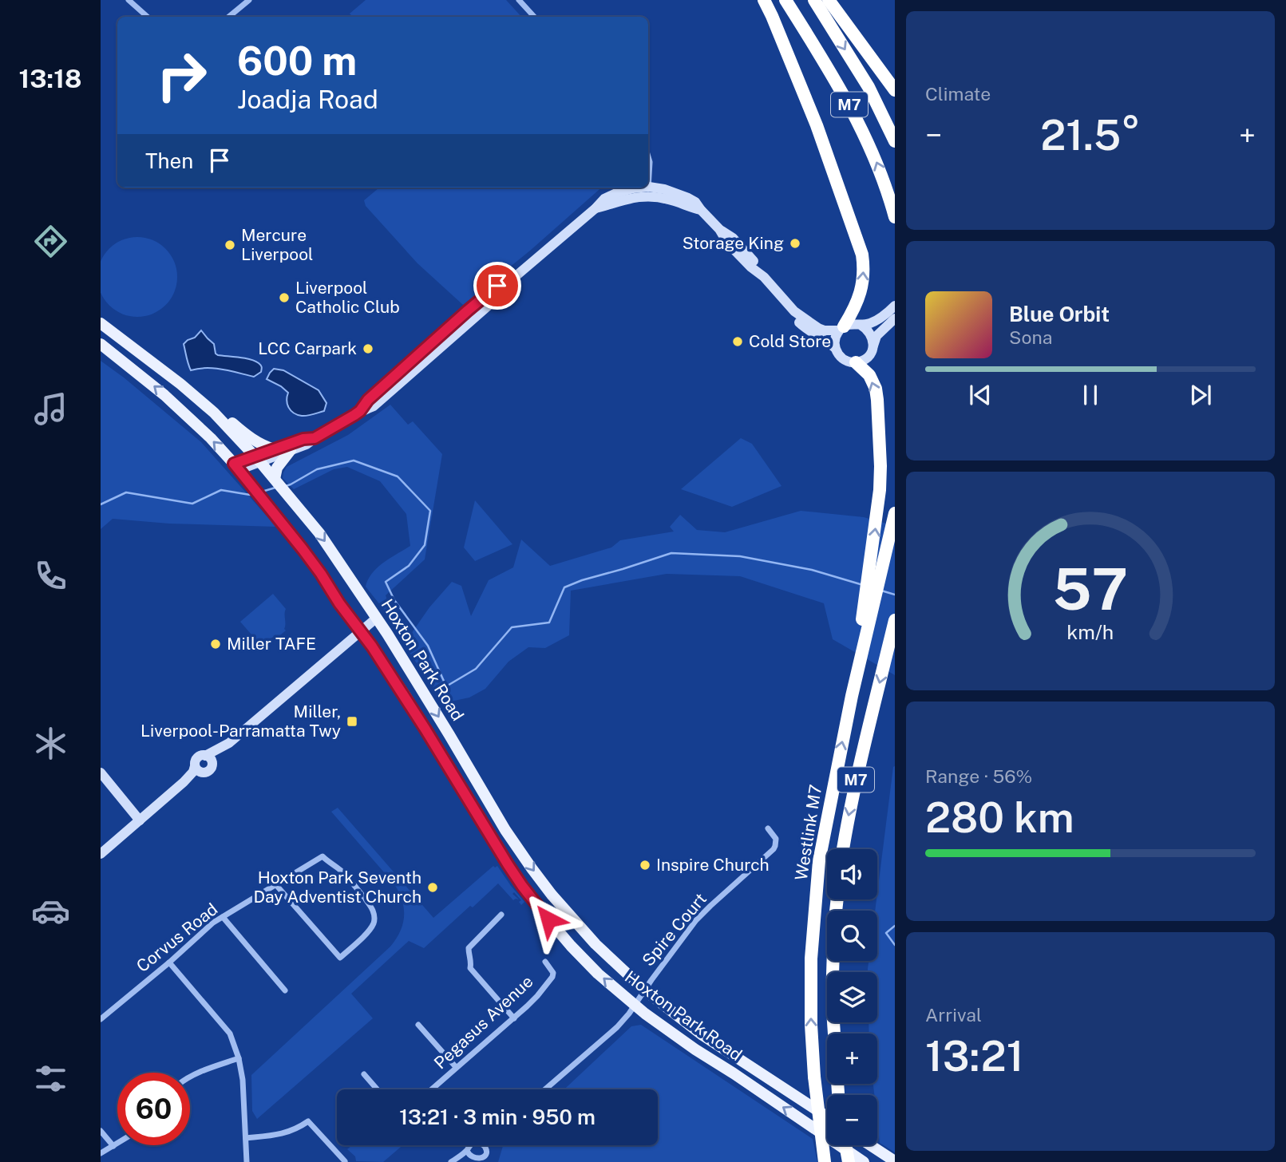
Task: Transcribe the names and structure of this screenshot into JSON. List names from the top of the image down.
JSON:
{
  "streets": {
    "highway": ["M7", "Westlink M7"],
    "main road": ["Hoxton Park Road"],
    "street": ["Spire Court", "Corvus Road", "Pegasus Avenue"]
  },
  "crossings": [
    ["Hoxton Park Road", "Spire Court"]
  ],
  "places": {
    "other": [
      "Storage King",
      "Mercure Liverpool",
      "Liverpool Catholic Club",
      "Cold Store",
      "LCC Carpark",
      "Miller TAFE",
      "Inspire Church",
      "Hoxton Park Seventh Day Adventist Church"
    ],
    "transit": ["Miller, Liverpool-Parramatta Twy"]
  },
  "page": {
    "tabs": "13:18",
    "tile": [
      "Climate",
      ["Range · 56%", "280 km"],
      ["Arrival", "13:21"]
    ],
    "turn": ["600 m", "Joadja Road"],
    "heat": ["−", "21.5°", "+"],
    "then": "Then",
    "song": ["Blue Orbit", "Sona"],
    "map_buttons": ["+", "−"],
    "limit": "60",
    "trip": "13:21 · 3 min · 950 m",
    "gauge": ["57", "km/h"]
  }
}
